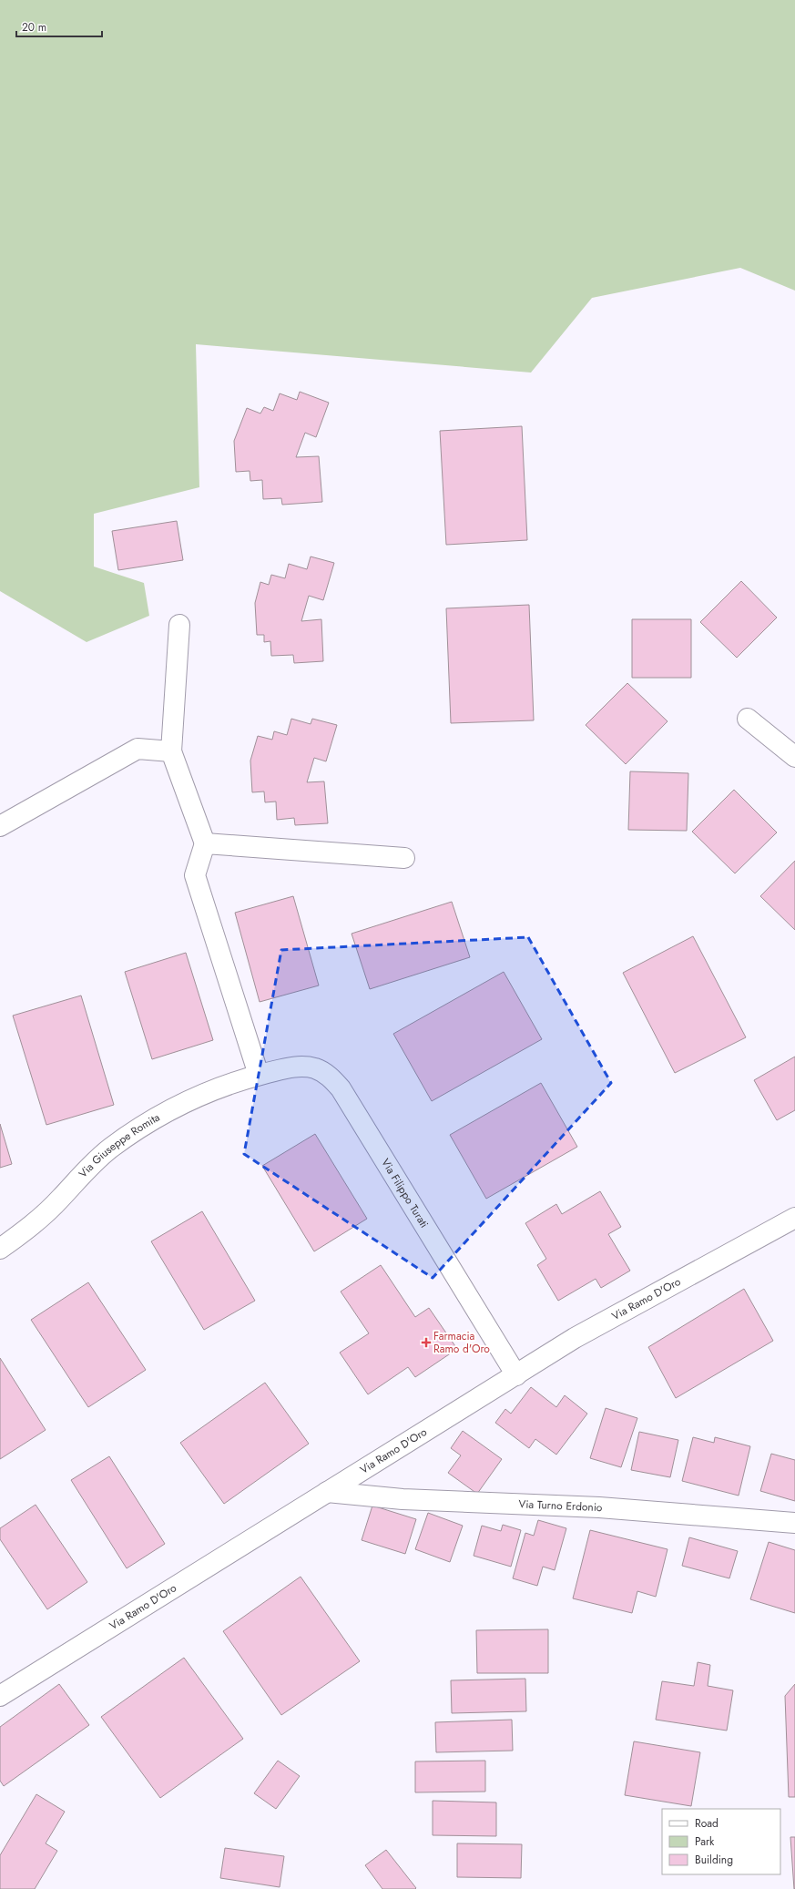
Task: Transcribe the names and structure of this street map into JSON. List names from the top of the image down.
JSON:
{
  "streets": {
    "street": [
      "Via Giuseppe Romita",
      "Via Filippo Turati",
      "Via Ramo D'Oro",
      "Via Turno Erdonio"
    ]
  },
  "crossings": [
    ["Via Giuseppe Romita", "Via Filippo Turati"],
    ["Via Filippo Turati", "Via Ramo D'Oro"],
    ["Via Ramo D'Oro", "Via Turno Erdonio"]
  ],
  "places": {
    "health": ["Farmacia Ramo d'Oro"]
  },
  "legend": ["Road", "Park", "Building"],
  "scale_bar": "20 m"
}
